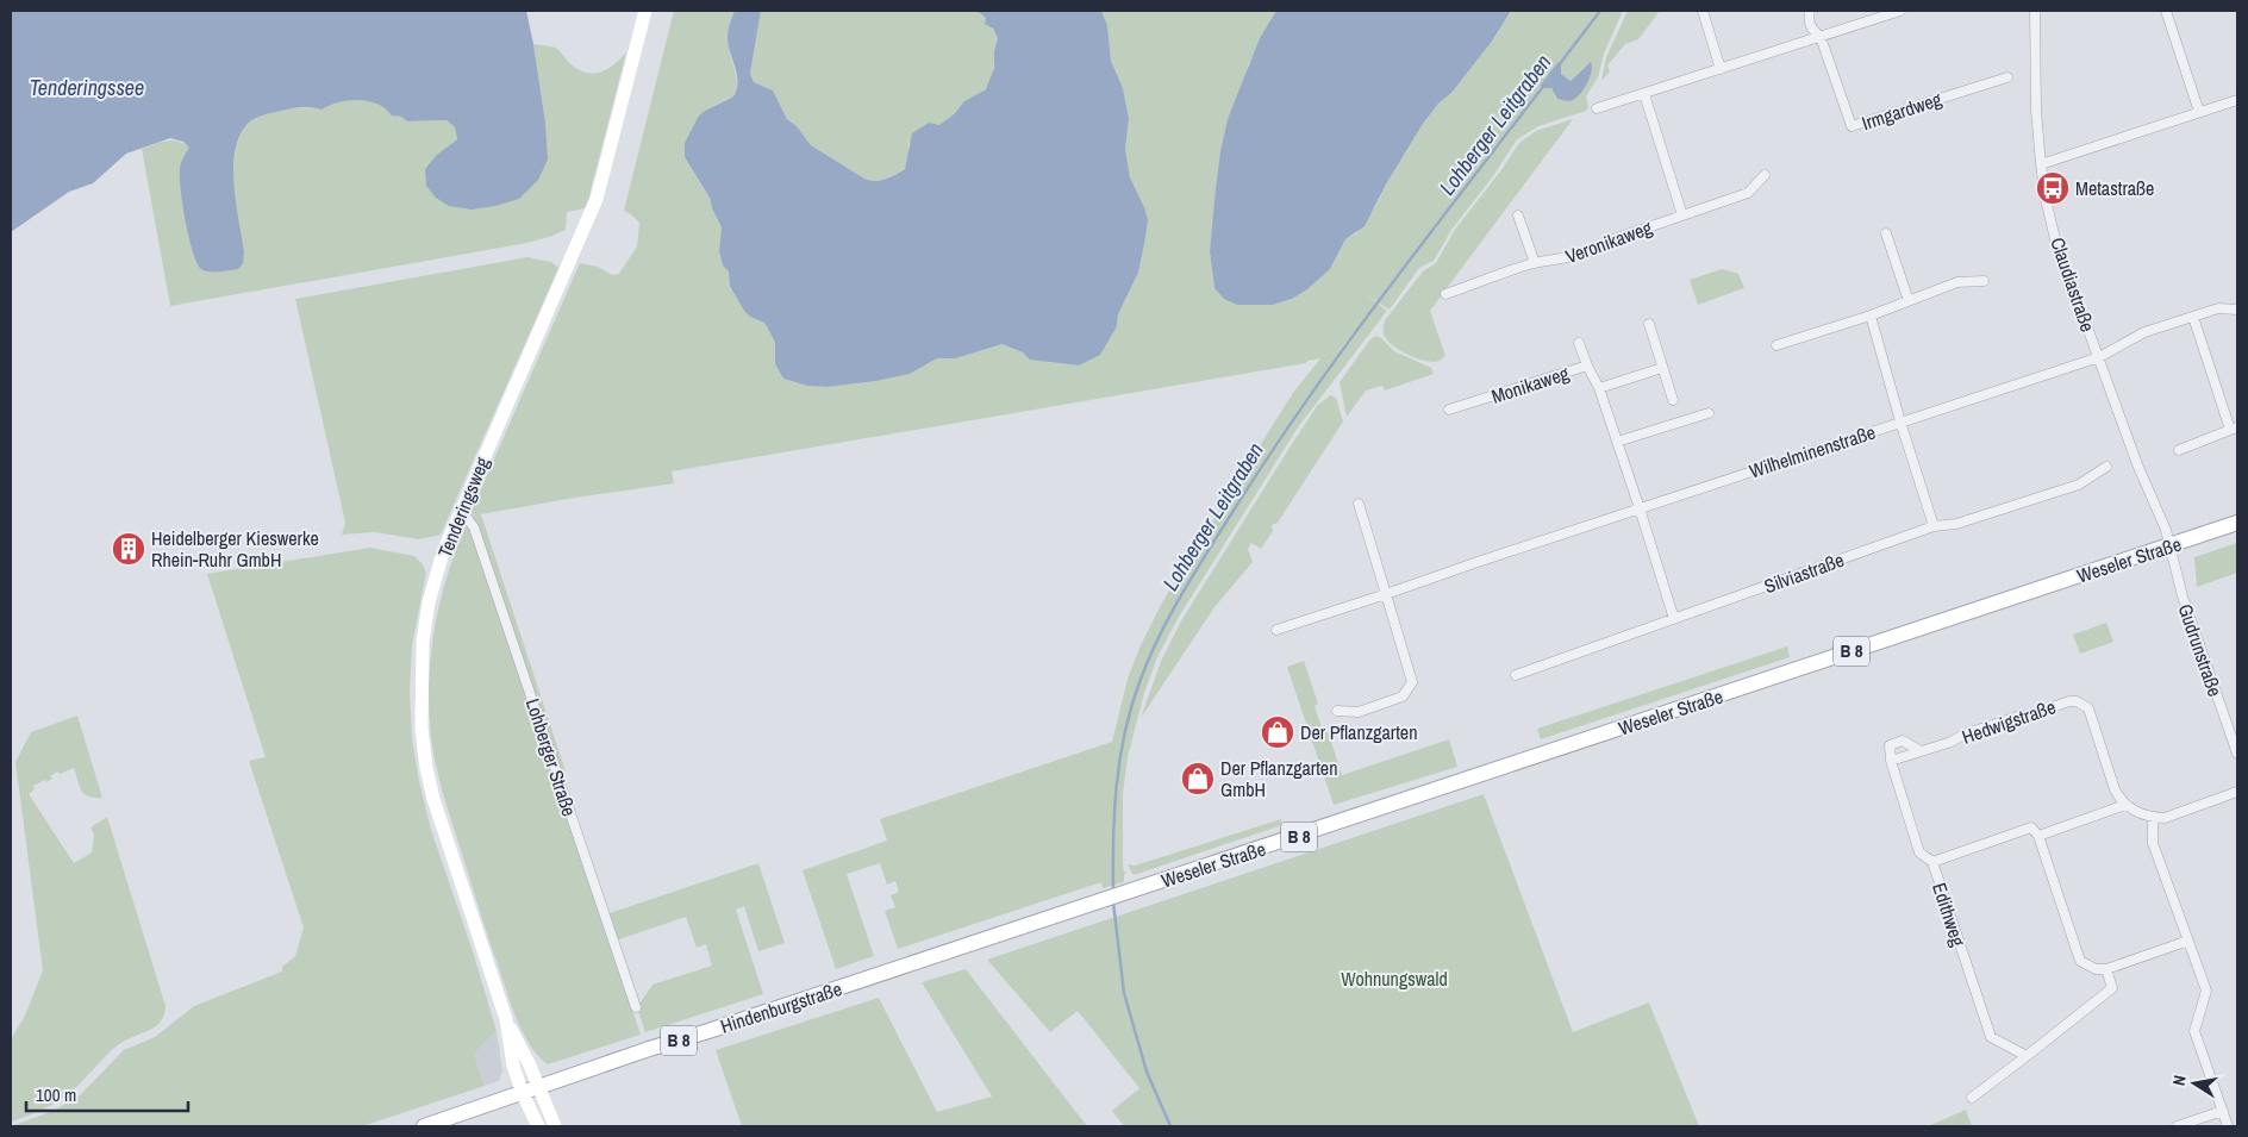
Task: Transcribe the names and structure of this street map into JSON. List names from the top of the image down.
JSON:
{
  "streets": {
    "main road": ["Weseler Straße", "B 8", "Hindenburgstraße"],
    "street": [
      "Irmgardweg",
      "Veronikaweg",
      "Claudiastraße",
      "Monikaweg",
      "Wilhelminenstraße",
      "Tenderingsweg",
      "Silviastraße",
      "Gudrunstraße",
      "Hedwigstraße",
      "Lohberger Straße",
      "Edithweg"
    ]
  },
  "crossings": [
    ["Claudiastraße", "Wilhelminenstraße"],
    ["Claudiastraße", "Weseler Straße"],
    ["Claudiastraße", "Gudrunstraße"],
    ["Monikaweg", "Wilhelminenstraße"],
    ["Tenderingsweg", "Lohberger Straße"],
    ["Tenderingsweg", "Hindenburgstraße"],
    ["Weseler Straße", "Gudrunstraße"],
    ["Weseler Straße", "Hindenburgstraße"],
    ["Hedwigstraße", "Edithweg"]
  ],
  "water": ["Tenderingssee", "Lohberger Leitgraben"],
  "parks": ["Wohnungswald"],
  "places": {
    "bus stop": ["Metastraße"],
    "building": ["Heidelberger Kieswerke Rhein-Ruhr GmbH"],
    "shop": ["Der Pflanzgarten", "Der Pflanzgarten GmbH"]
  },
  "scale_bar": "100 m",
  "north": "left"
}
